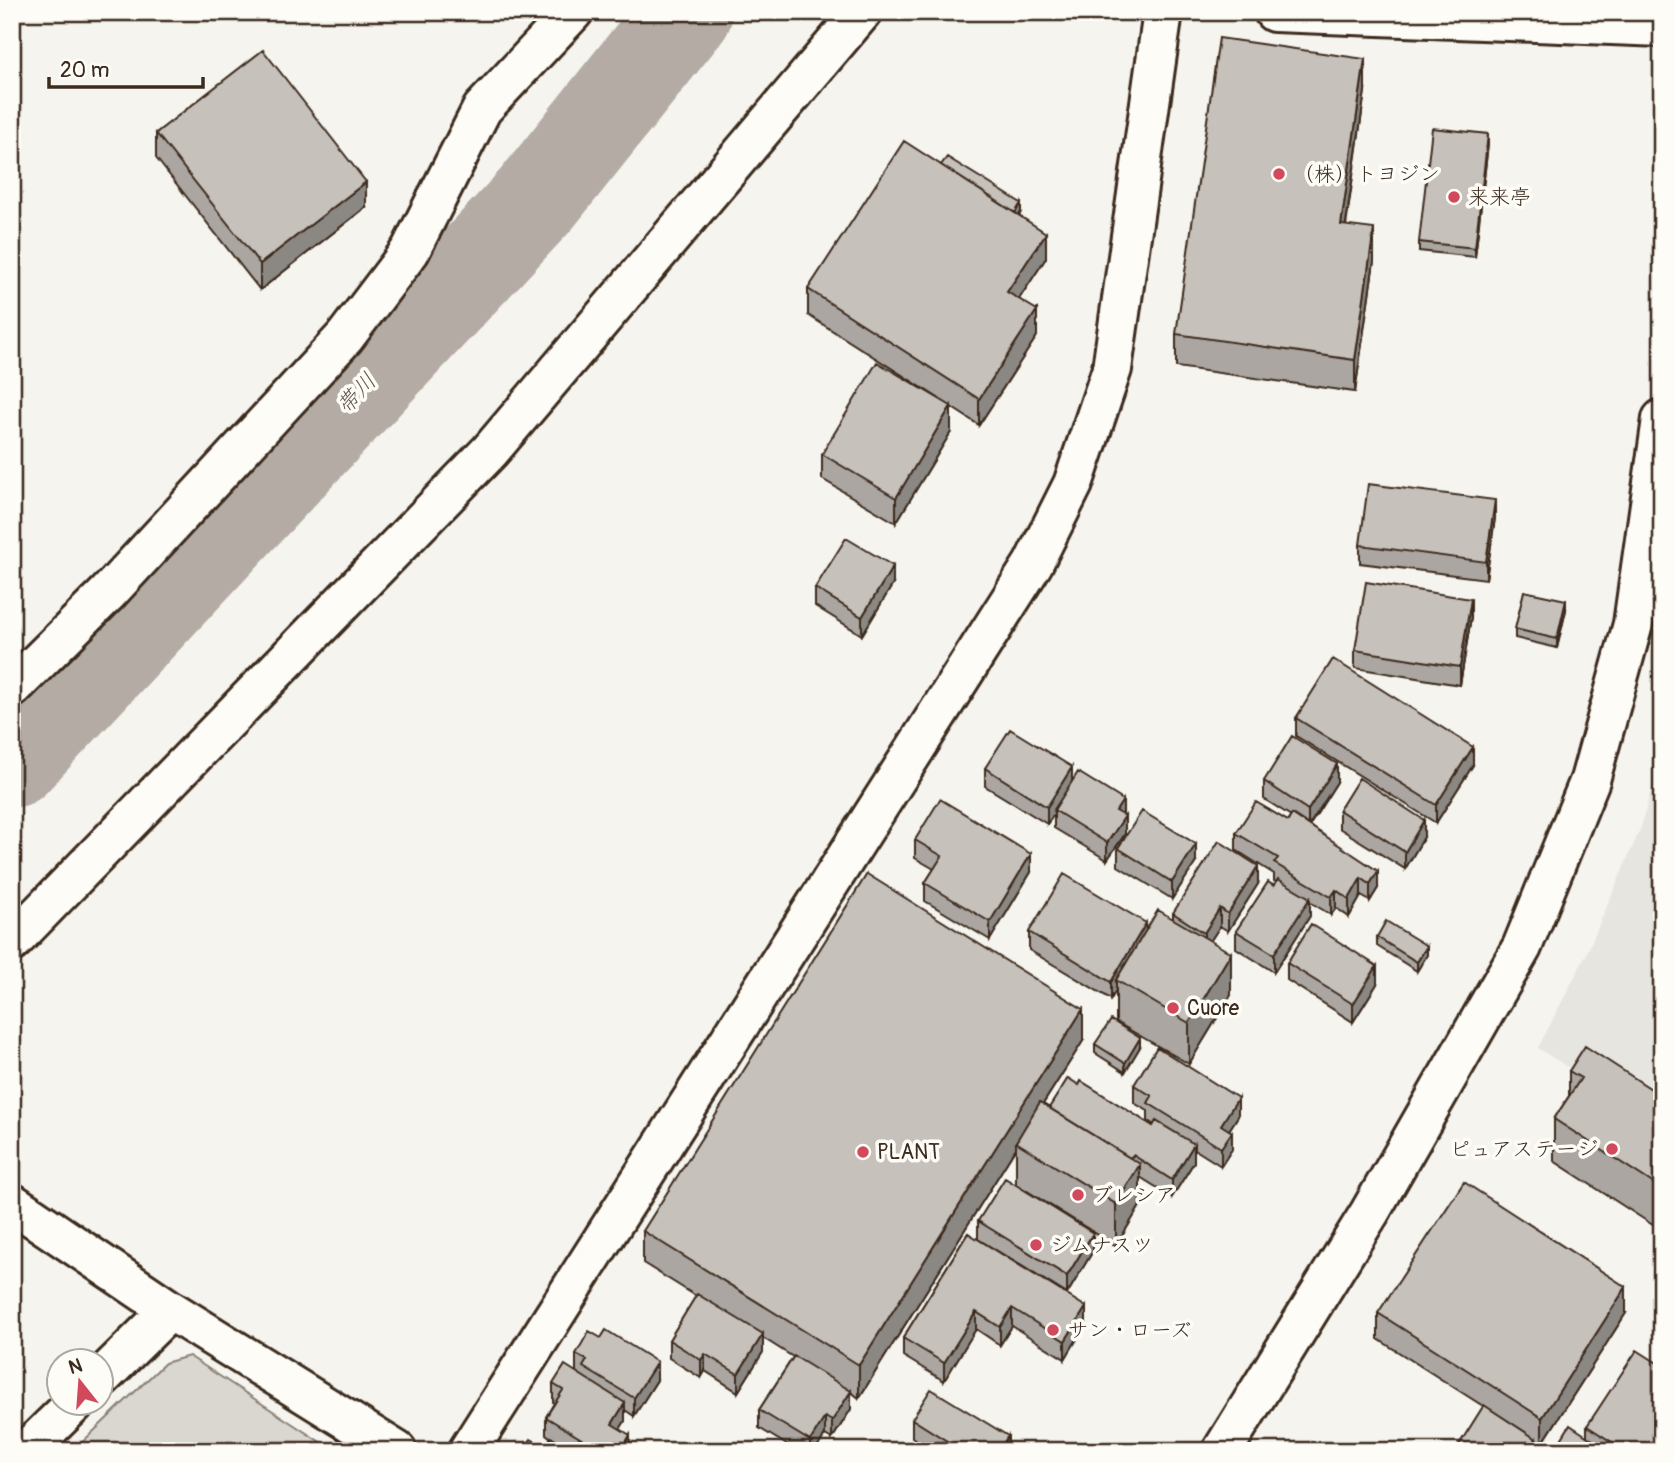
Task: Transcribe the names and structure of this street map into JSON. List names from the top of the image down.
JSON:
{
  "water": ["帯川"],
  "places": [
    "（株）トヨジン",
    "来来亭",
    "Cuore",
    "ピュアステージ",
    "PLANT",
    "ブレシア",
    "ジムナスツ",
    "サン・ローズ"
  ],
  "scale_bar": "20 m",
  "north": "top"
}
